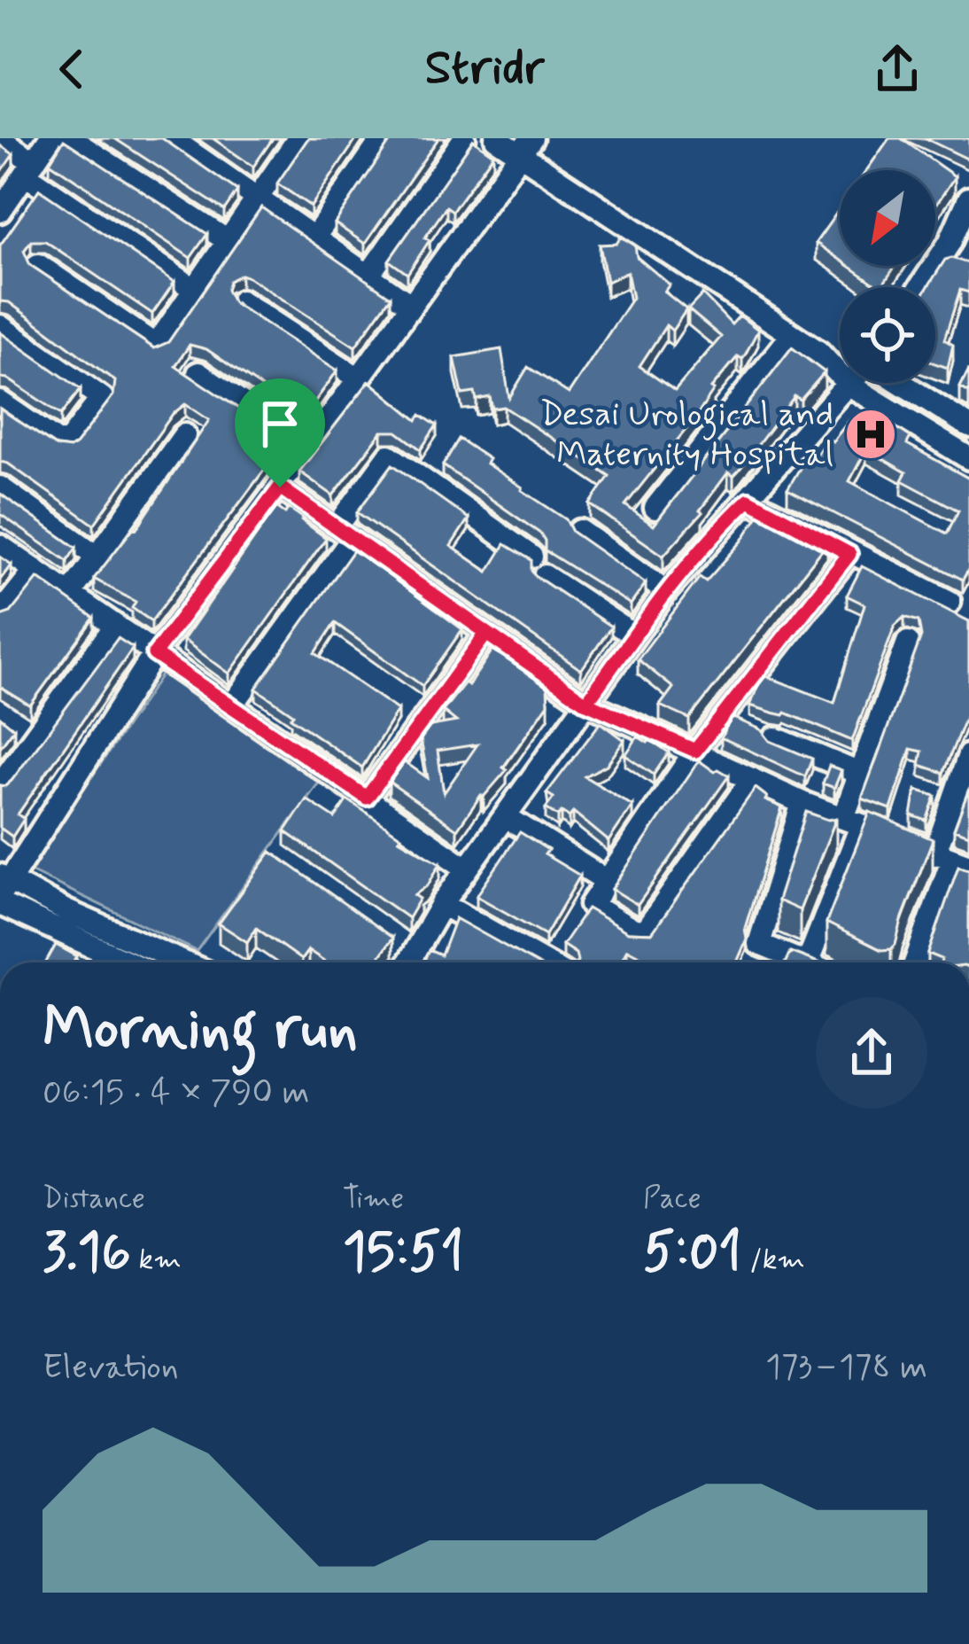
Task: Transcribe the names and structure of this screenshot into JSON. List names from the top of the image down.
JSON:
{
  "places": {
    "hospital": ["Desai Urological and Maternity Hospital"]
  },
  "north": "bottom left",
  "page": {
    "header": "Stridr",
    "heading": ["Morning run", "06:15 · 4 × 790 m"],
    "stats": [
      ["Distance", "3.16 km"],
      ["Time", "15:51"],
      ["Pace", "5:01 /km"]
    ],
    "chart": ["Elevation", "173–178 m"]
  }
}
